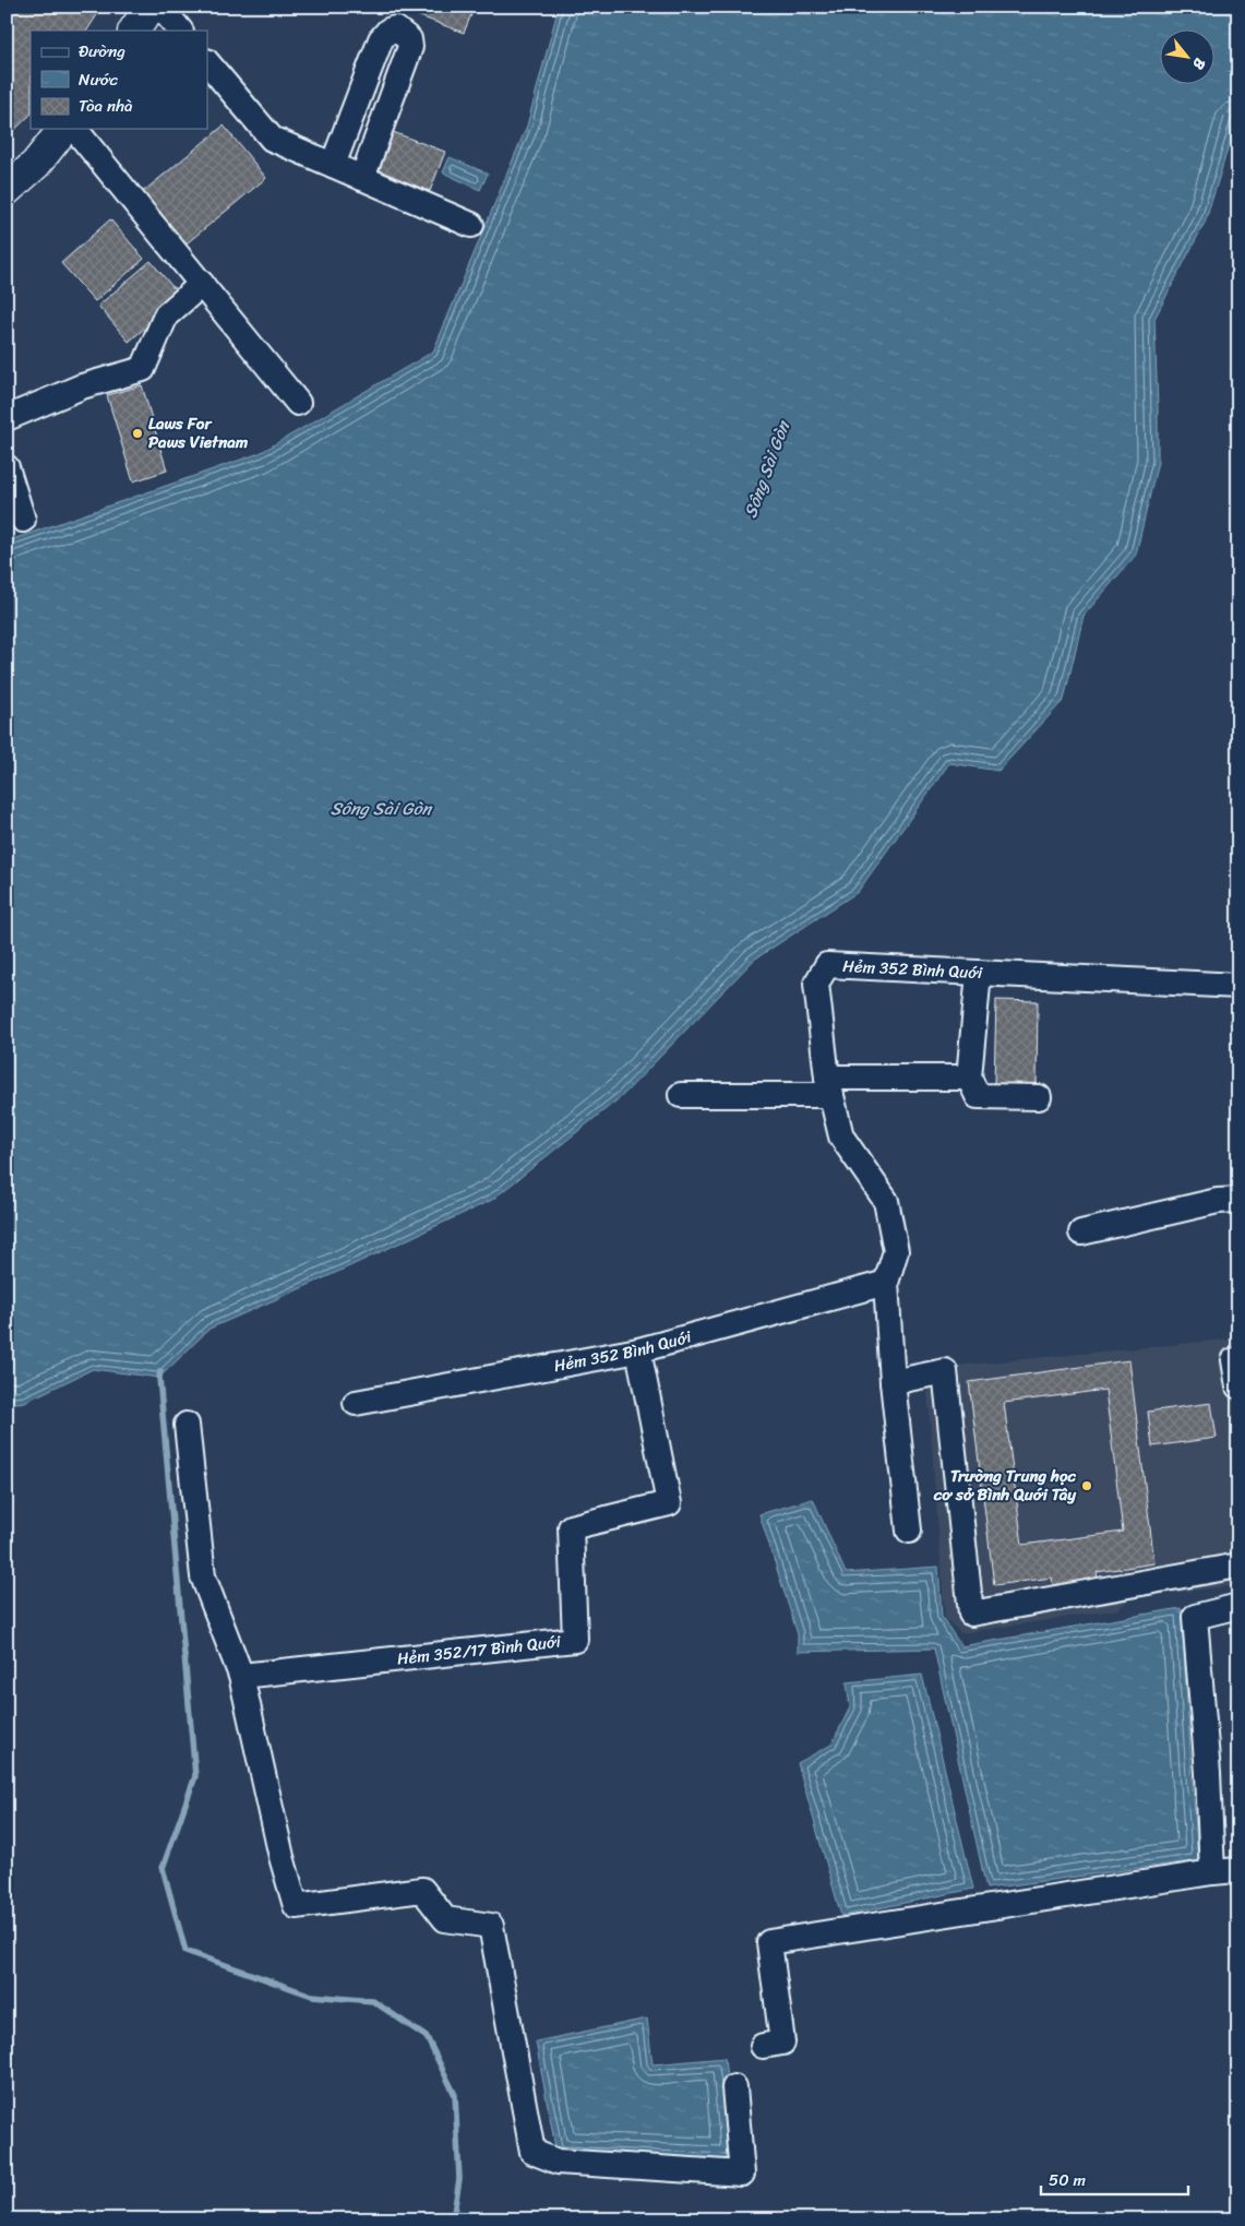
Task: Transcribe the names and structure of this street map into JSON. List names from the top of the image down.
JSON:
{
  "streets": {
    "street": ["Hẻm 352 Bình Quới", "Hẻm 352/17 Bình Quới"]
  },
  "crossings": [
    ["Hẻm 352 Bình Quới", "Hẻm 352/17 Bình Quới"]
  ],
  "water": ["Sông Sài Gòn"],
  "places": ["Laws For Paws Vietnam", "Trường Trung học cơ sở Bình Quới Tây"],
  "legend": ["Đường", "Nước", "Tòa nhà"],
  "scale_bar": "50 m",
  "north": "bottom right"
}
